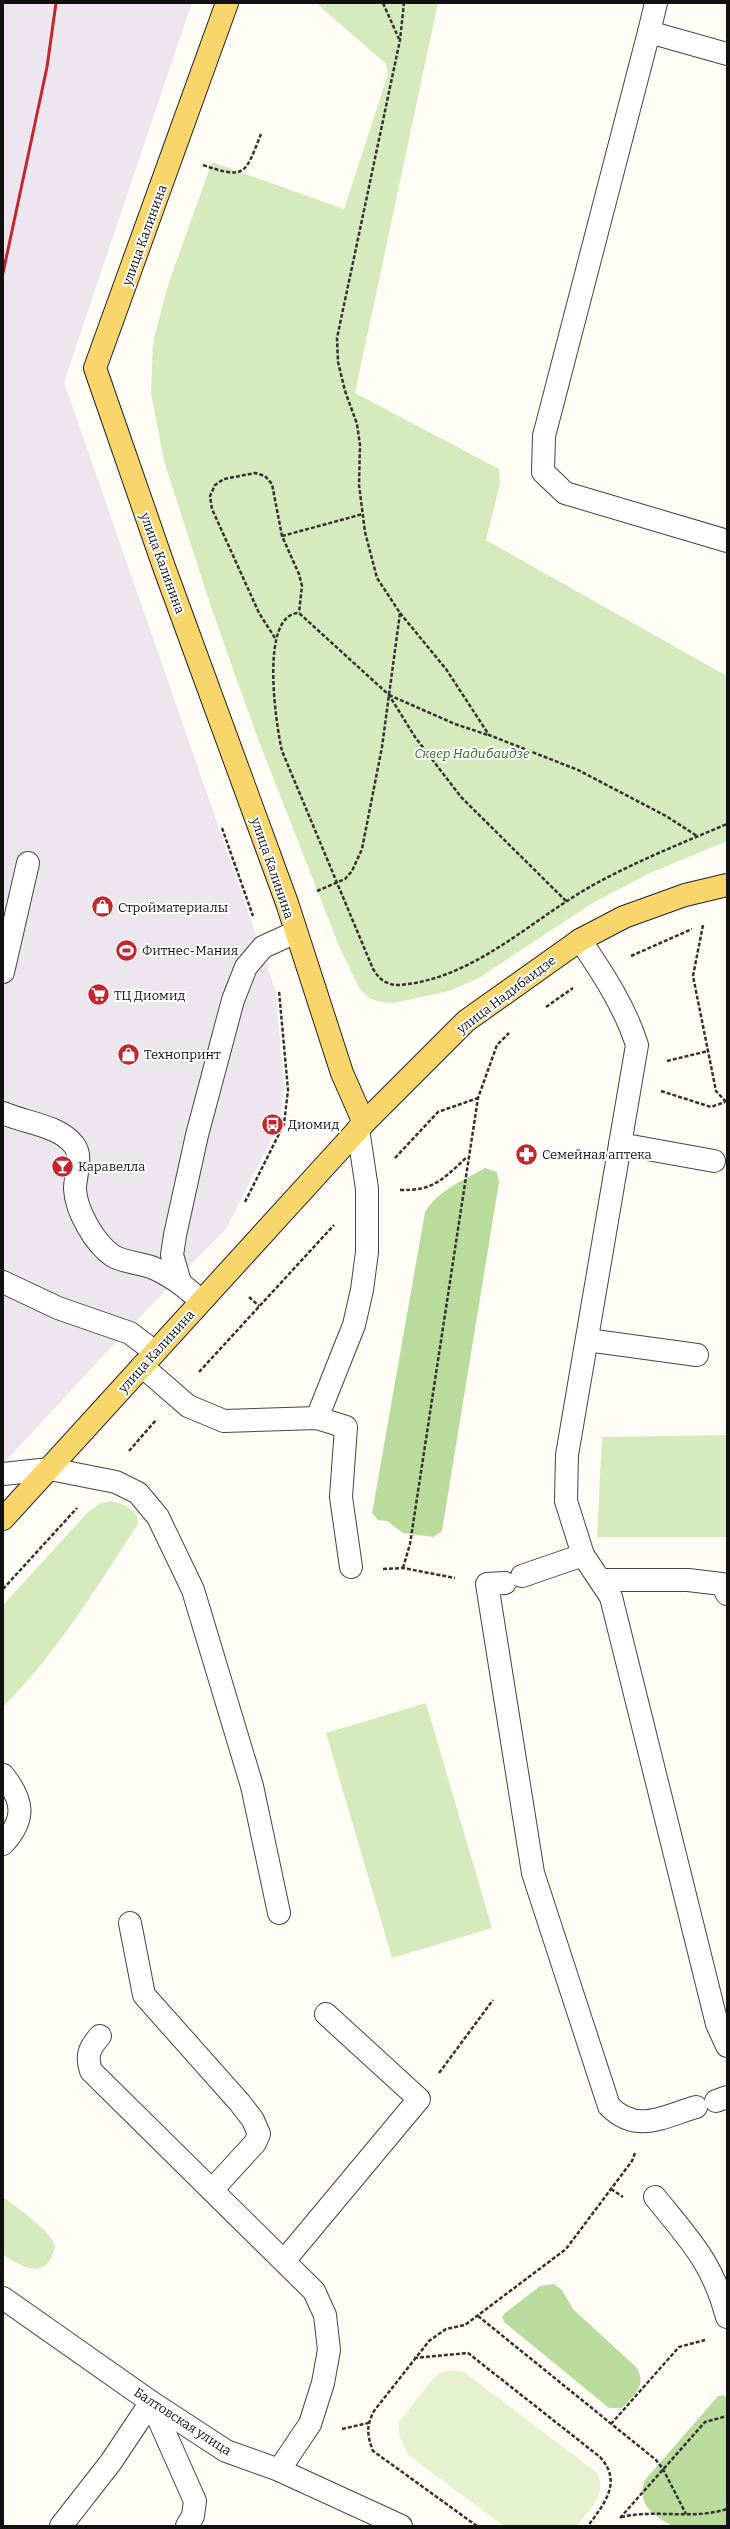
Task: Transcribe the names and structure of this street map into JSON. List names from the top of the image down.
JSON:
{
  "streets": {
    "main road": ["улица Калинина", "улица Надибаидзе"],
    "street": ["Балтовская улица"]
  },
  "crossings": [
    ["улица Калинина", "улица Надибаидзе"]
  ],
  "parks": ["Сквер Надибаидзе"],
  "places": {
    "shop": ["Стройматериалы", "Технопринт"],
    "sports": ["Фитнес-Мания"],
    "supermarket": ["ТЦ Диомид"],
    "bus stop": ["Диомид"],
    "pharmacy": ["Семейная аптека"],
    "bar": ["Каравелла"]
  }
}
